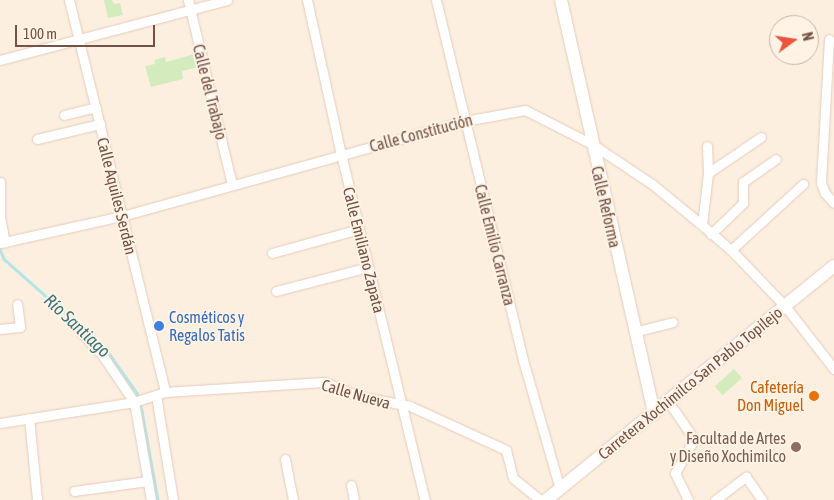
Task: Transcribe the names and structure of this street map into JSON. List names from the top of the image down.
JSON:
{
  "streets": {
    "street": [
      "Calle del Trabajo",
      "Calle Constitución",
      "Calle Aquiles Serdán",
      "Calle Reforma",
      "Calle Emilio Carranza",
      "Calle Emiliano Zapata",
      "Carretera Xochimilco San Pablo Topilejo",
      "Calle Nueva"
    ]
  },
  "crossings": [
    ["Calle del Trabajo", "Calle Constitución"],
    ["Calle Constitución", "Calle Aquiles Serdán"],
    ["Calle Constitución", "Calle Reforma"],
    ["Calle Constitución", "Calle Emilio Carranza"],
    ["Calle Constitución", "Calle Emiliano Zapata"],
    ["Calle Constitución", "Carretera Xochimilco San Pablo Topilejo"],
    ["Calle Aquiles Serdán", "Calle Nueva"],
    ["Calle Reforma", "Carretera Xochimilco San Pablo Topilejo"],
    ["Calle Emilio Carranza", "Carretera Xochimilco San Pablo Topilejo"],
    ["Calle Emiliano Zapata", "Calle Nueva"]
  ],
  "water": ["Río Santiago"],
  "places": ["Cosméticos y Regalos Tatis", "Cafetería Don Miguel", "Facultad de Artes y Diseño Xochimilco"],
  "scale_bar": "100 m",
  "north": "right"
}
